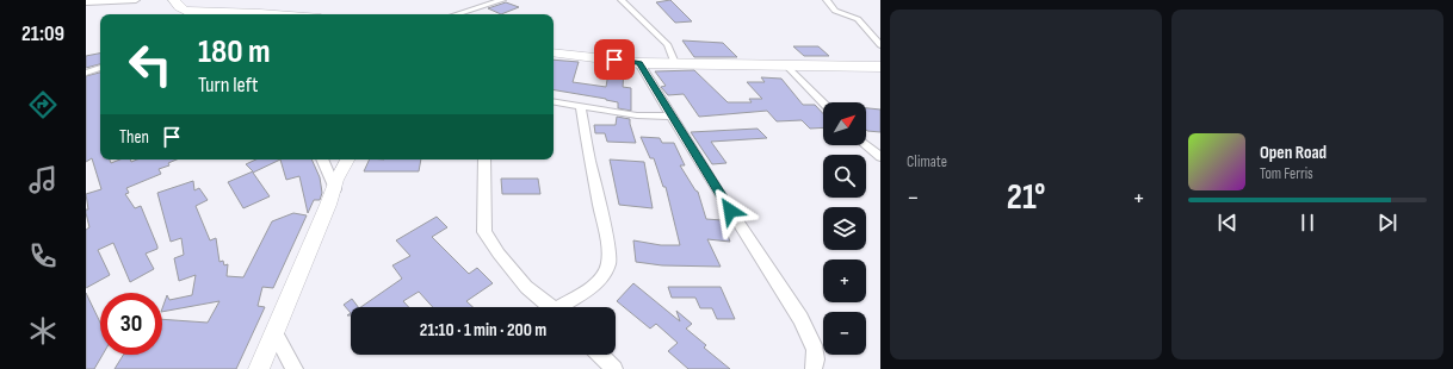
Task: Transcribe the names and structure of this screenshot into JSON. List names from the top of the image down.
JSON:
{
  "north": "top right",
  "page": {
    "tabs": "21:09",
    "tile": "Climate",
    "turn": ["180 m", "Turn left"],
    "map_buttons": ["+", "−"],
    "then": "Then",
    "song": ["Open Road", "Tom Ferris"],
    "heat": ["−", "21°", "+"],
    "limit": "30",
    "trip": "21:10 · 1 min · 200 m"
  }
}
